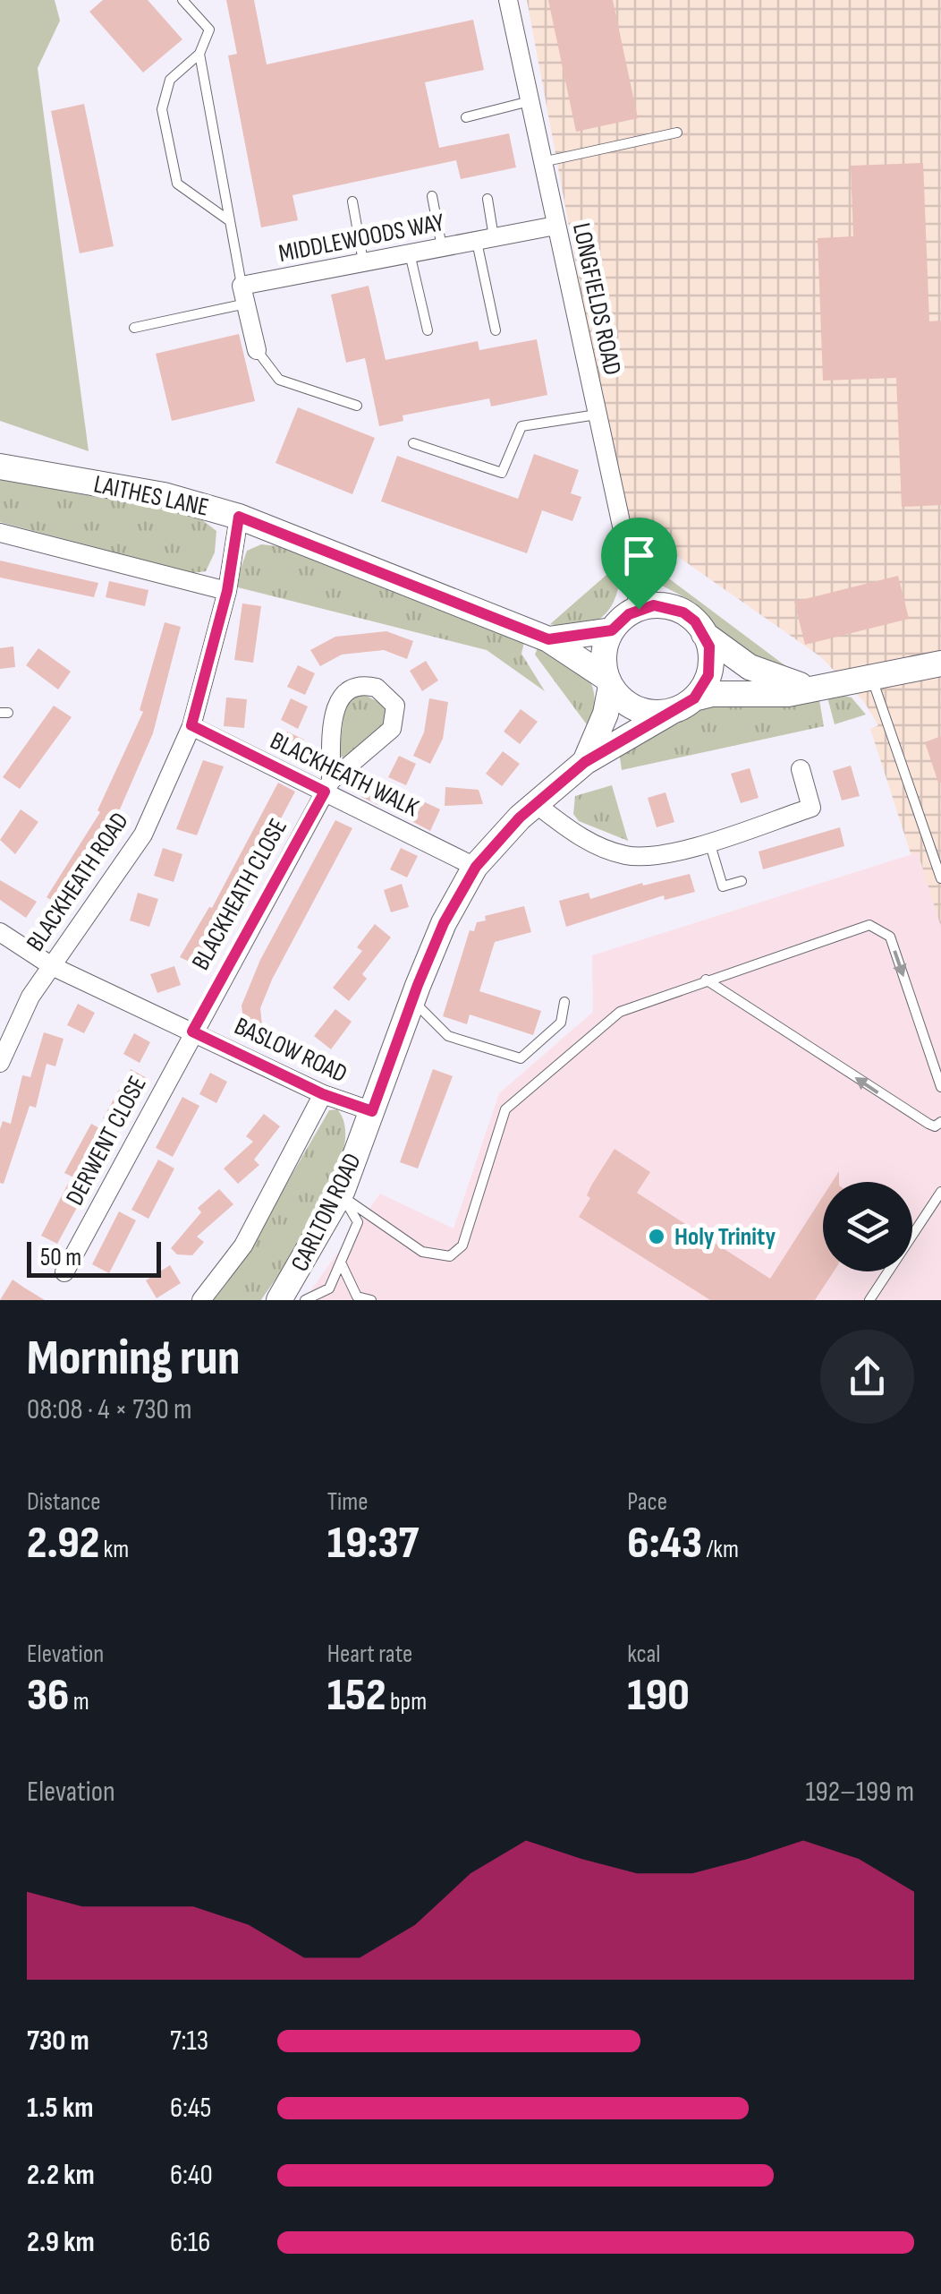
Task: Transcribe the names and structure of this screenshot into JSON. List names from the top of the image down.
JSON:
{
  "streets": {
    "main road": ["LAITHES LANE", "CARLTON ROAD"],
    "street": [
      "MIDDLEWOODS WAY",
      "LONGFIELDS ROAD",
      "BLACKHEATH WALK",
      "BLACKHEATH ROAD",
      "BLACKHEATH CLOSE",
      "BASLOW ROAD",
      "DERWENT CLOSE"
    ]
  },
  "crossings": [
    ["MIDDLEWOODS WAY", "LONGFIELDS ROAD"],
    ["LONGFIELDS ROAD", "LAITHES LANE"],
    ["LONGFIELDS ROAD", "CARLTON ROAD"],
    ["LAITHES LANE", "BLACKHEATH ROAD"],
    ["LAITHES LANE", "CARLTON ROAD"],
    ["BLACKHEATH WALK", "BLACKHEATH ROAD"],
    ["BLACKHEATH WALK", "BLACKHEATH CLOSE"],
    ["BLACKHEATH WALK", "CARLTON ROAD"],
    ["BLACKHEATH ROAD", "BASLOW ROAD"],
    ["BLACKHEATH CLOSE", "BASLOW ROAD"],
    ["BLACKHEATH CLOSE", "DERWENT CLOSE"],
    ["BASLOW ROAD", "DERWENT CLOSE"],
    ["BASLOW ROAD", "CARLTON ROAD"]
  ],
  "places": ["Holy Trinity"],
  "scale_bar": "50 m",
  "page": {
    "scale": "50 m",
    "heading": ["Morning run", "08:08 · 4 × 730 m"],
    "stats": [
      ["Distance", "2.92 km"],
      ["Time", "19:37"],
      ["Pace", "6:43 /km"],
      ["Elevation", "36 m"],
      ["Heart rate", "152 bpm"],
      ["kcal", "190"]
    ],
    "chart": ["Elevation", "192–199 m"],
    "list": [
      {
        "name": "730 m",
        "note": "7:13"
      },
      {
        "name": "1.5 km",
        "note": "6:45"
      },
      {
        "name": "2.2 km",
        "note": "6:40"
      },
      {
        "name": "2.9 km",
        "note": "6:16"
      }
    ]
  }
}
